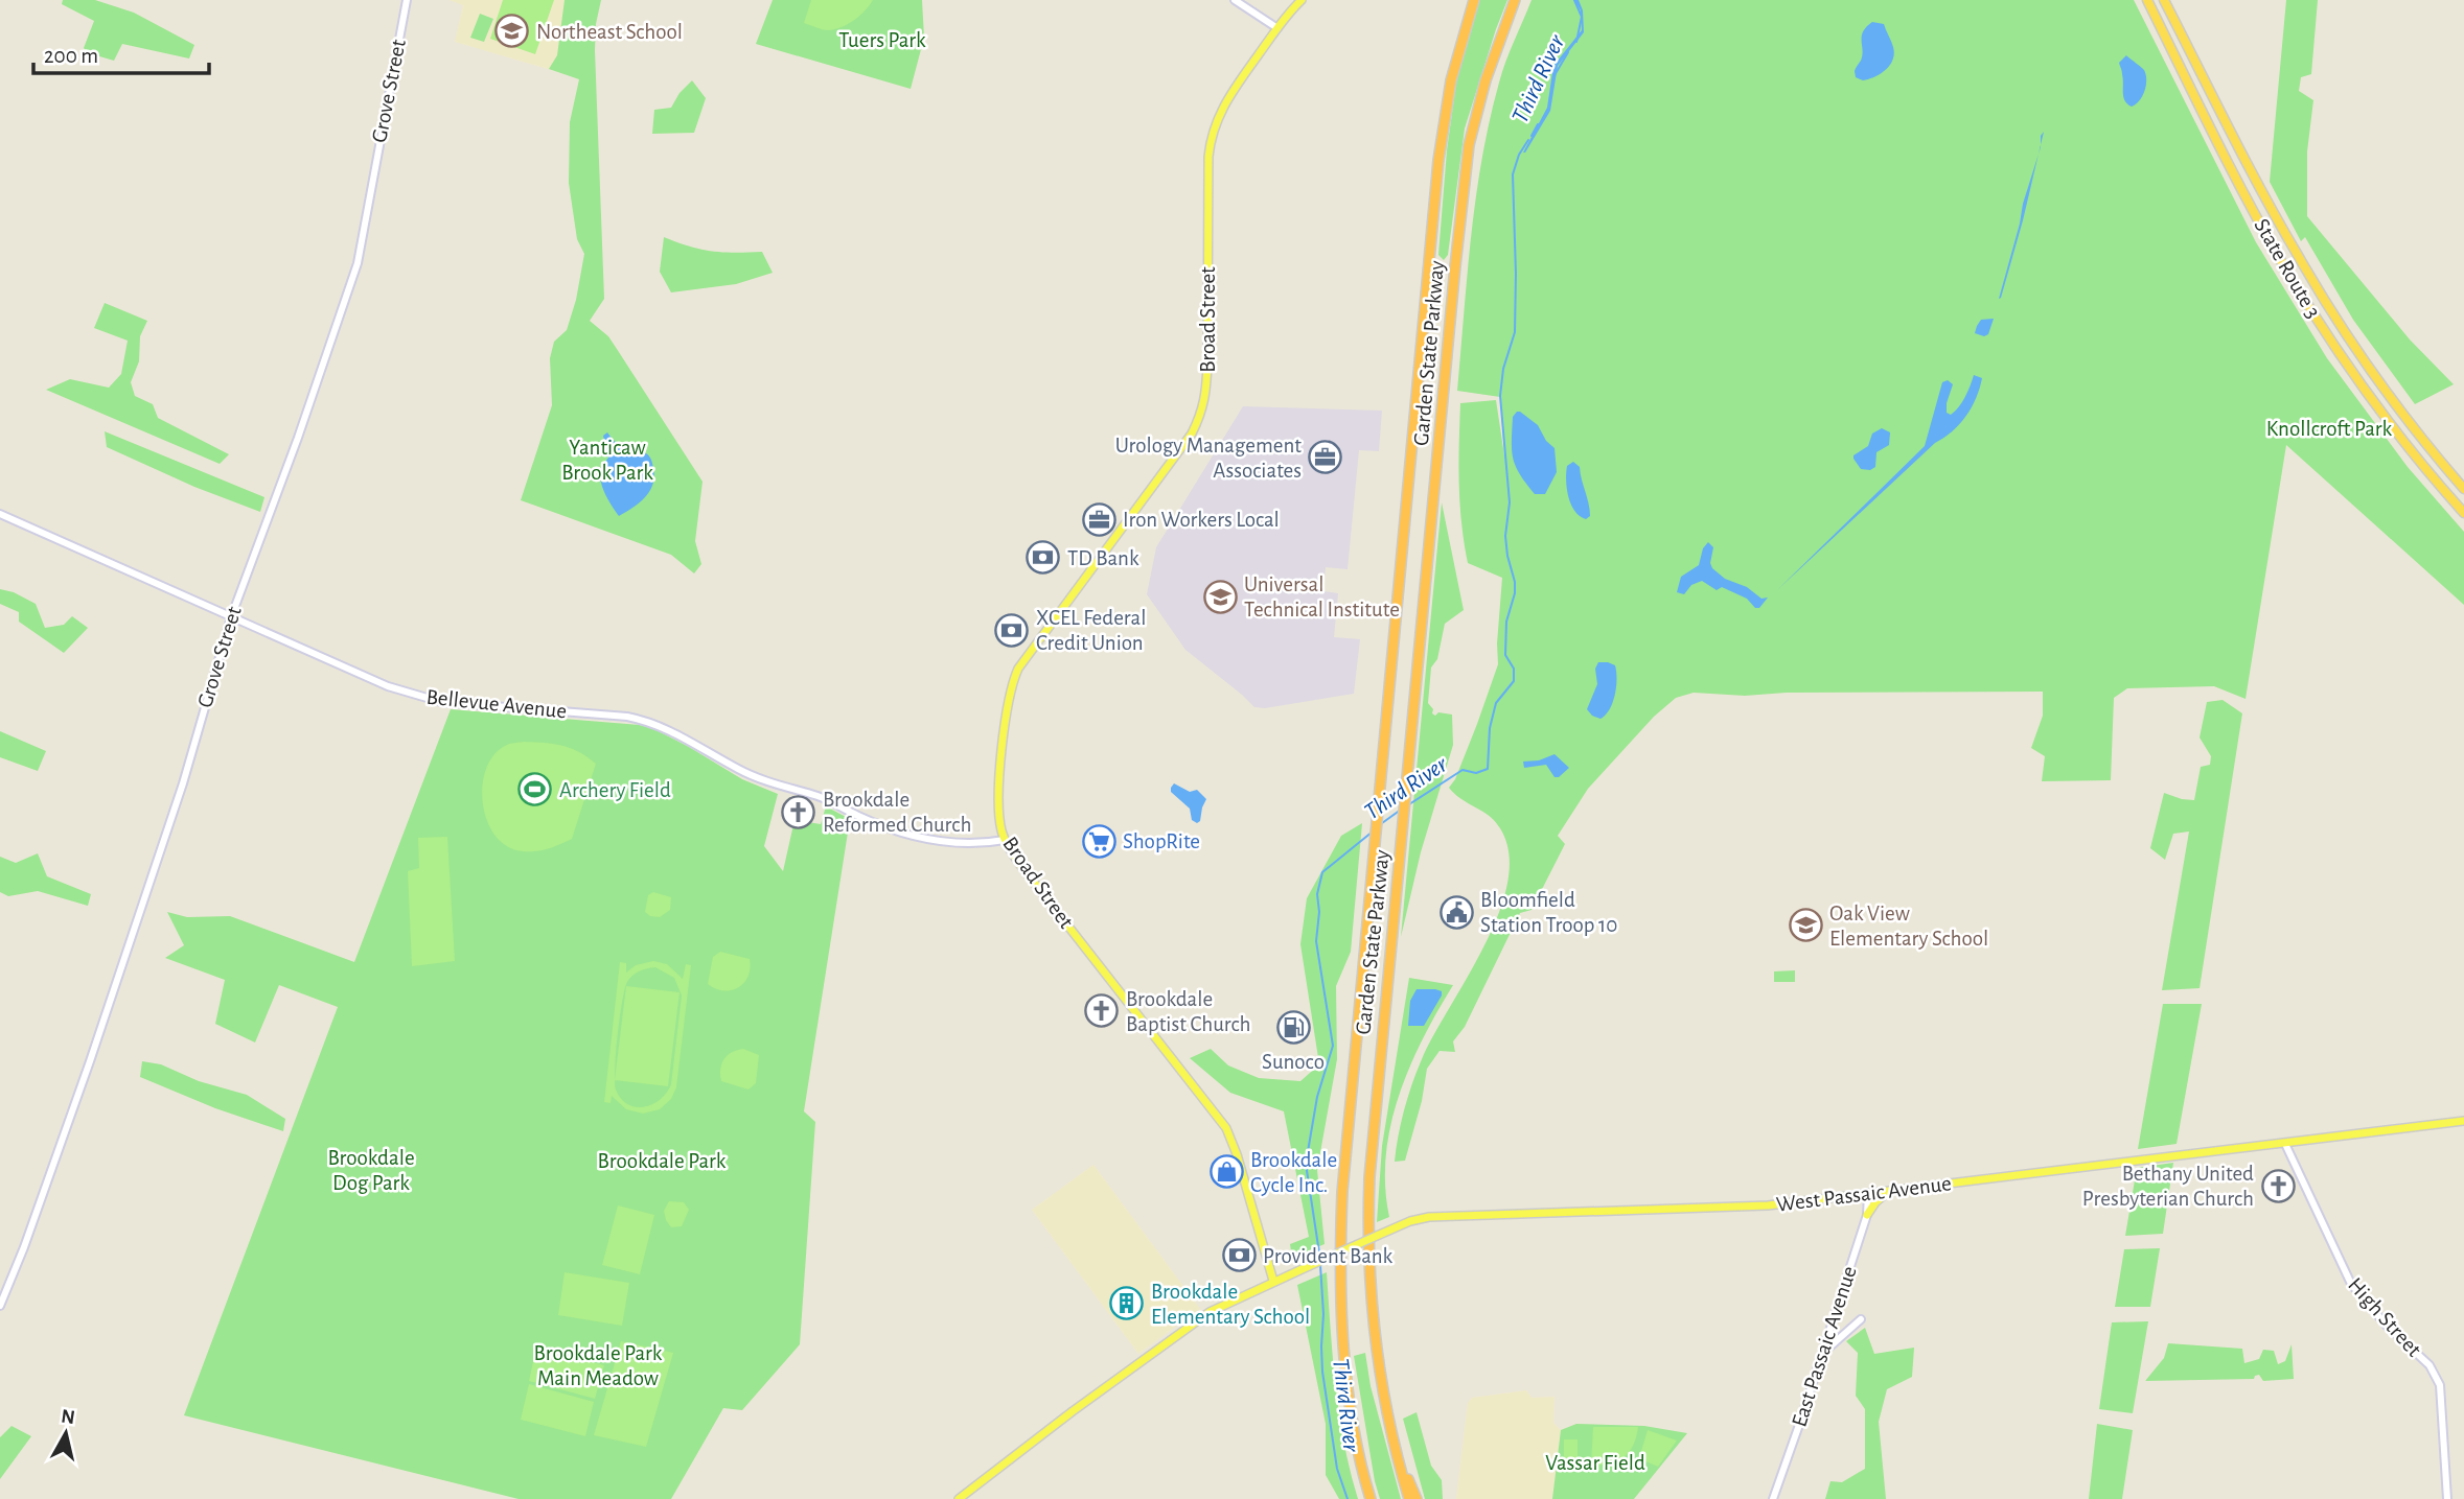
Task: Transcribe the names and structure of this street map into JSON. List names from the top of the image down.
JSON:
{
  "streets": {
    "highway": ["State Route 3", "Garden State Parkway"],
    "main road": [
      "Grove Street",
      "Broad Street",
      "Bellevue Avenue",
      "West Passaic Avenue",
      "High Street",
      "East Passaic Avenue"
    ]
  },
  "crossings": [
    ["Grove Street", "Bellevue Avenue"],
    ["Broad Street", "Bellevue Avenue"],
    ["Broad Street", "West Passaic Avenue"],
    ["West Passaic Avenue", "High Street"],
    ["West Passaic Avenue", "East Passaic Avenue"]
  ],
  "water": ["Third River"],
  "parks": [
    "Tuers Park",
    "Knollcroft Park",
    "Yanticaw Brook Park",
    "Brookdale Dog Park",
    "Brookdale Park",
    "Brookdale Park Main Meadow",
    "Vassar Field"
  ],
  "places": {
    "school or university": ["Northeast School", "Universal Technical Institute", "Oak View Elementary School"],
    "office": ["Urology Management Associates", "Iron Workers Local"],
    "bank": ["TD Bank", "XCEL Federal Credit Union", "Provident Bank"],
    "sports": ["Archery Field"],
    "church": ["Brookdale Reformed Church", "Brookdale Baptist Church", "Bethany United Presbyterian Church"],
    "supermarket": ["ShopRite"],
    "public building": ["Bloomfield Station Troop 10"],
    "fuel station": ["Sunoco"],
    "shop": ["Brookdale Cycle Inc."],
    "building": ["Brookdale Elementary School"]
  },
  "scale_bar": "200 m",
  "north": "top"
}
